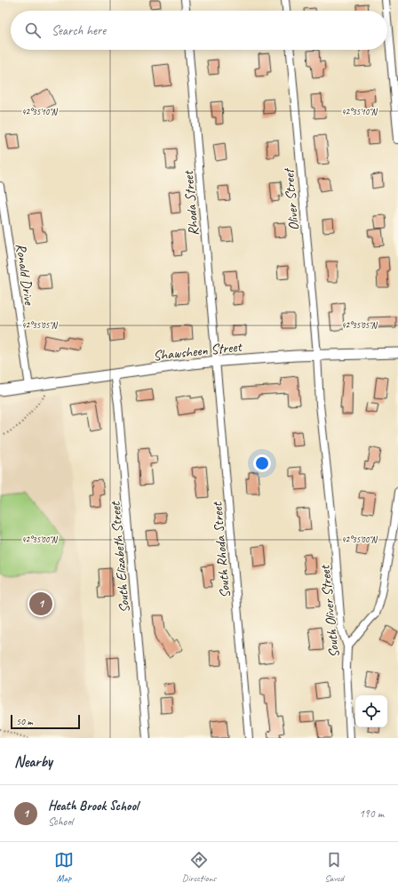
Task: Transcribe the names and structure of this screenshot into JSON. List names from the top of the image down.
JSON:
{
  "streets": {
    "main road": ["Shawsheen Street"],
    "street": [
      "Oliver Street",
      "Rhoda Street",
      "Ronald Drive",
      "South Rhoda Street",
      "South Elizabeth Street",
      "South Oliver Street"
    ]
  },
  "crossings": [
    ["Oliver Street", "Shawsheen Street"],
    ["Oliver Street", "South Oliver Street"],
    ["Rhoda Street", "Shawsheen Street"],
    ["Rhoda Street", "South Rhoda Street"],
    ["Ronald Drive", "Shawsheen Street"],
    ["Shawsheen Street", "South Rhoda Street"],
    ["Shawsheen Street", "South Elizabeth Street"],
    ["Shawsheen Street", "South Oliver Street"]
  ],
  "scale_bar": "50 m",
  "page": {
    "search": "Search here",
    "pins": "1",
    "scale": "50 m",
    "heading": "Nearby",
    "list": [
      {
        "mark": "1",
        "name": "Heath Brook School",
        "note": "School",
        "value": "190 m"
      }
    ],
    "nav": ["Map", "Directions", "Saved"]
  },
  "coordinates": ["42°35'10\"N", "42°35'05\"N", "42°35'00\"N"]
}
